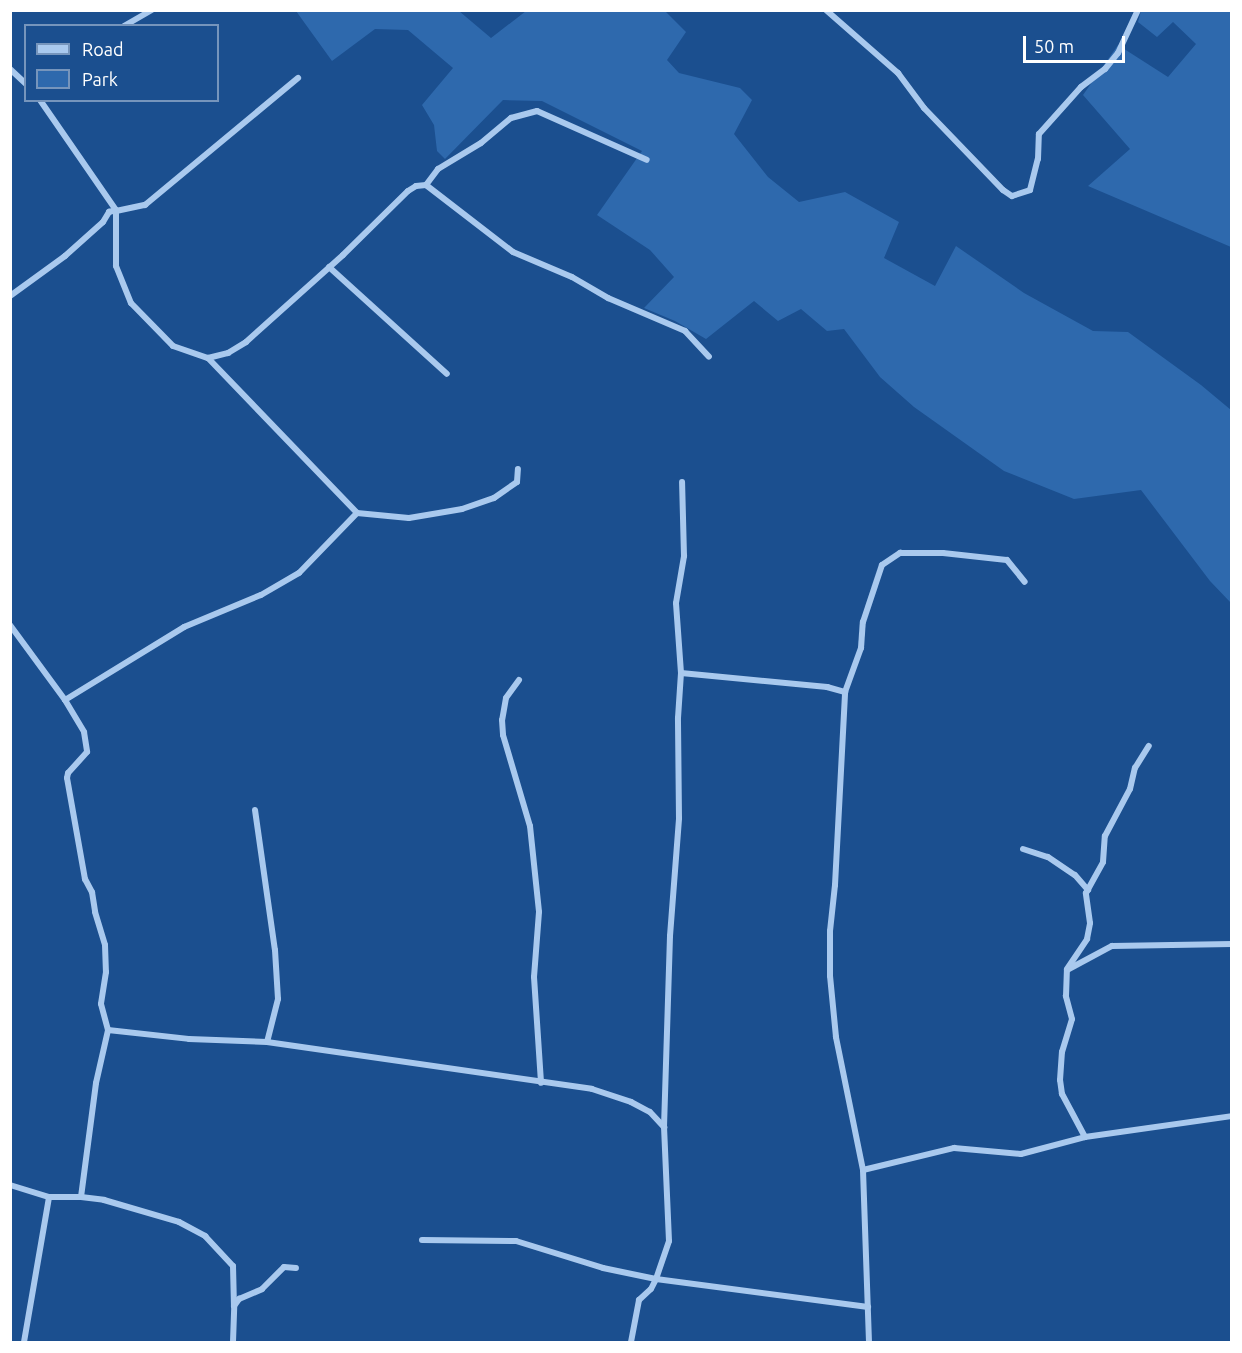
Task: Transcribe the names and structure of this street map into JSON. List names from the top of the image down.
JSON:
{
  "legend": ["Road", "Park"],
  "scale_bar": "50 m"
}
